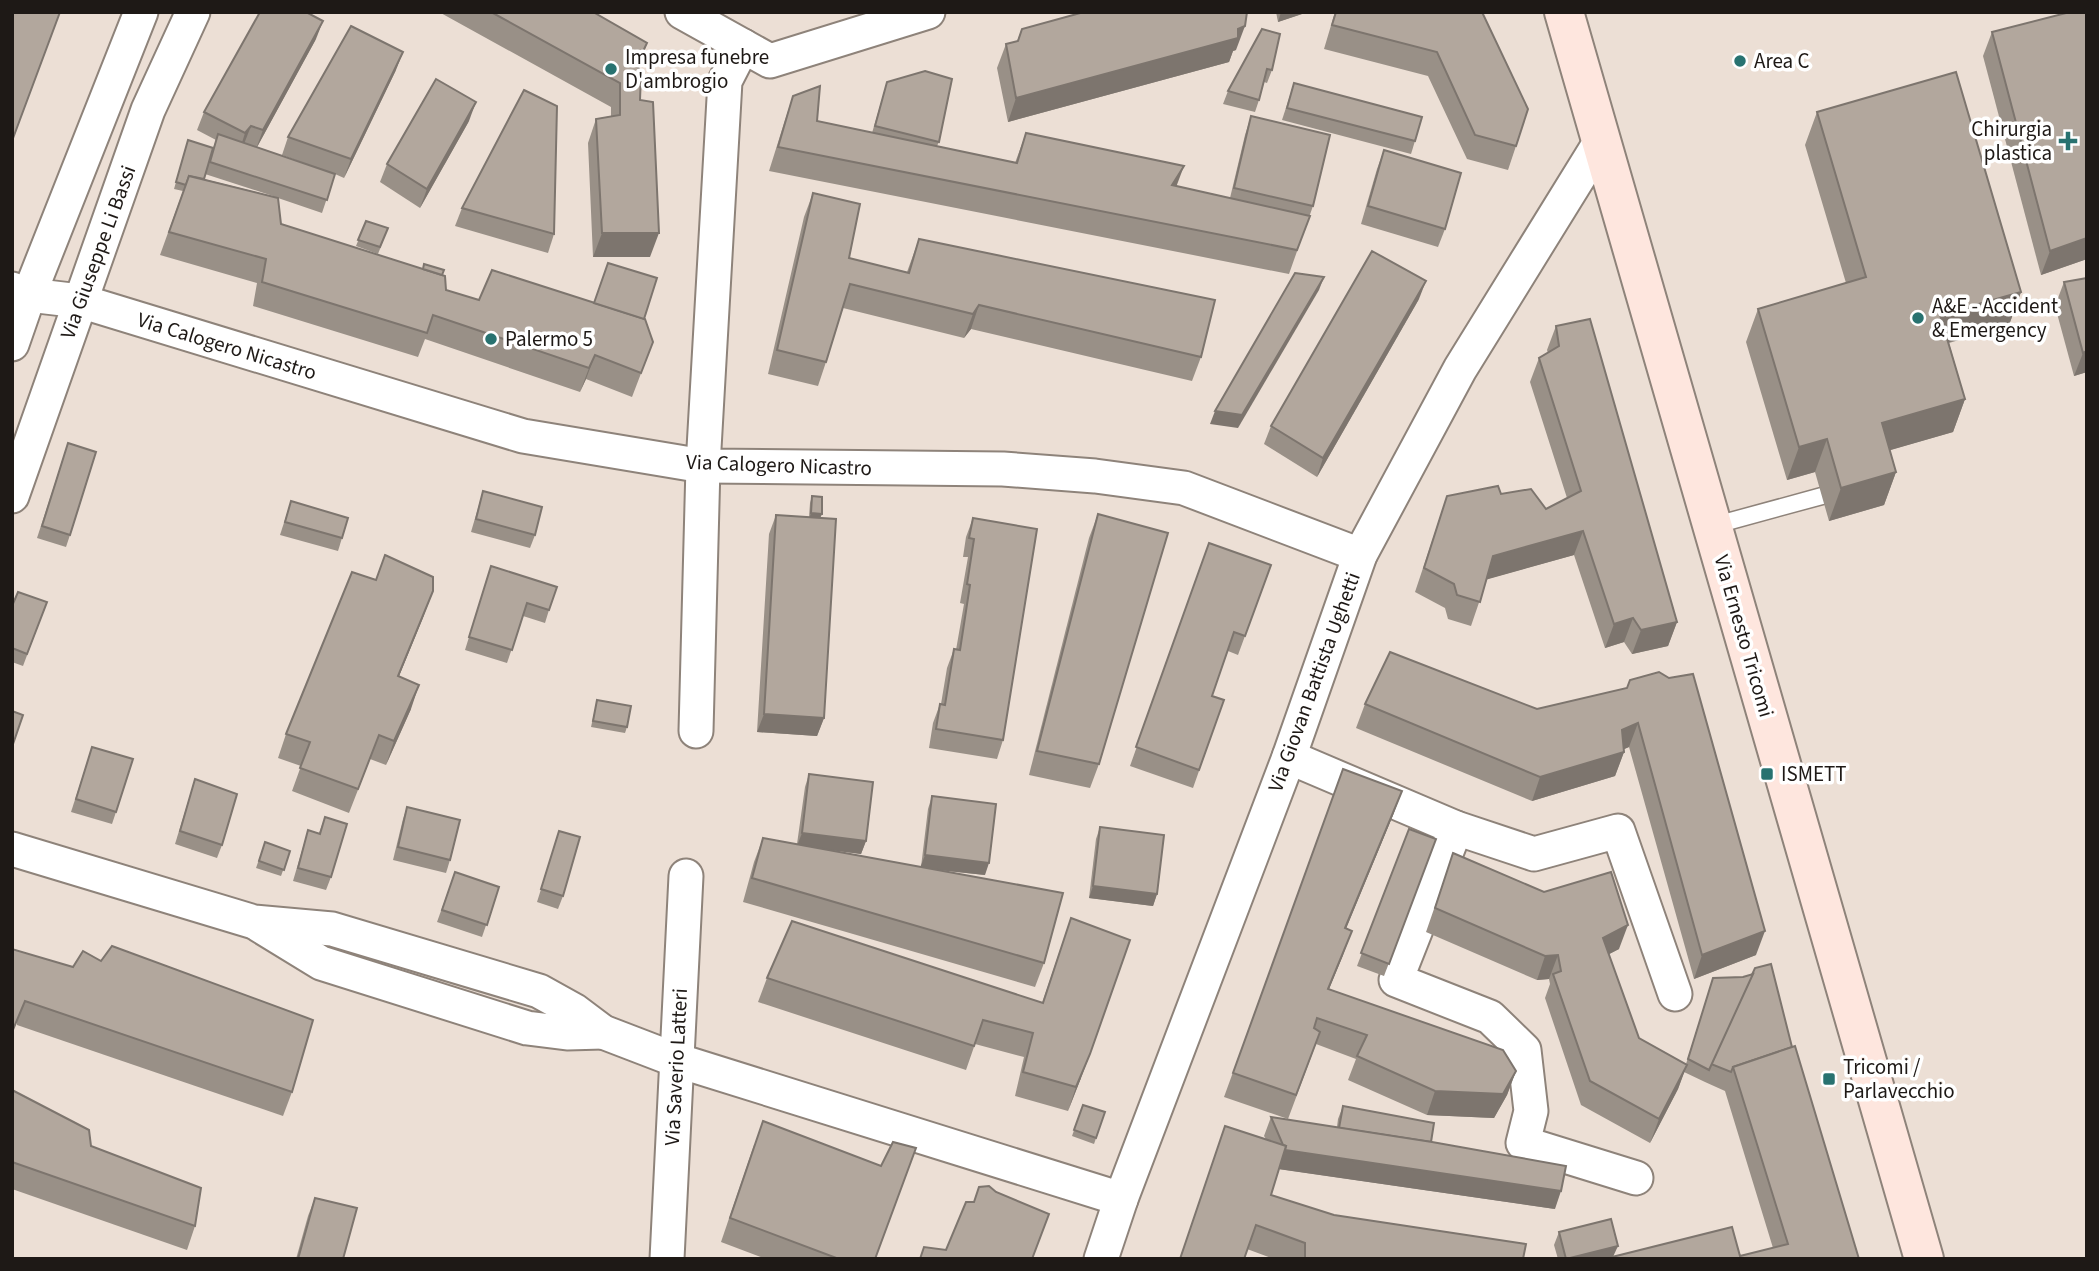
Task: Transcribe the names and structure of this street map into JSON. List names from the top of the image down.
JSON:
{
  "streets": {
    "street": [
      "Via Giuseppe Li Bassi",
      "Via Calogero Nicastro",
      "Via Ernesto Tricomi",
      "Via Giovan Battista Ughetti",
      "Via Saverio Latteri"
    ]
  },
  "crossings": [
    ["Via Giuseppe Li Bassi", "Via Calogero Nicastro"],
    ["Via Calogero Nicastro", "Via Giovan Battista Ughetti"],
    ["Via Ernesto Tricomi", "Via Giovan Battista Ughetti"]
  ],
  "places": {
    "other": [
      "Area C",
      "Impresa funebre D'ambrogio",
      "A&E - Accident & Emergency",
      "Palermo 5"
    ],
    "health": ["Chirurgia plastica"],
    "transit": ["ISMETT", "Tricomi / Parlavecchio"]
  }
}
